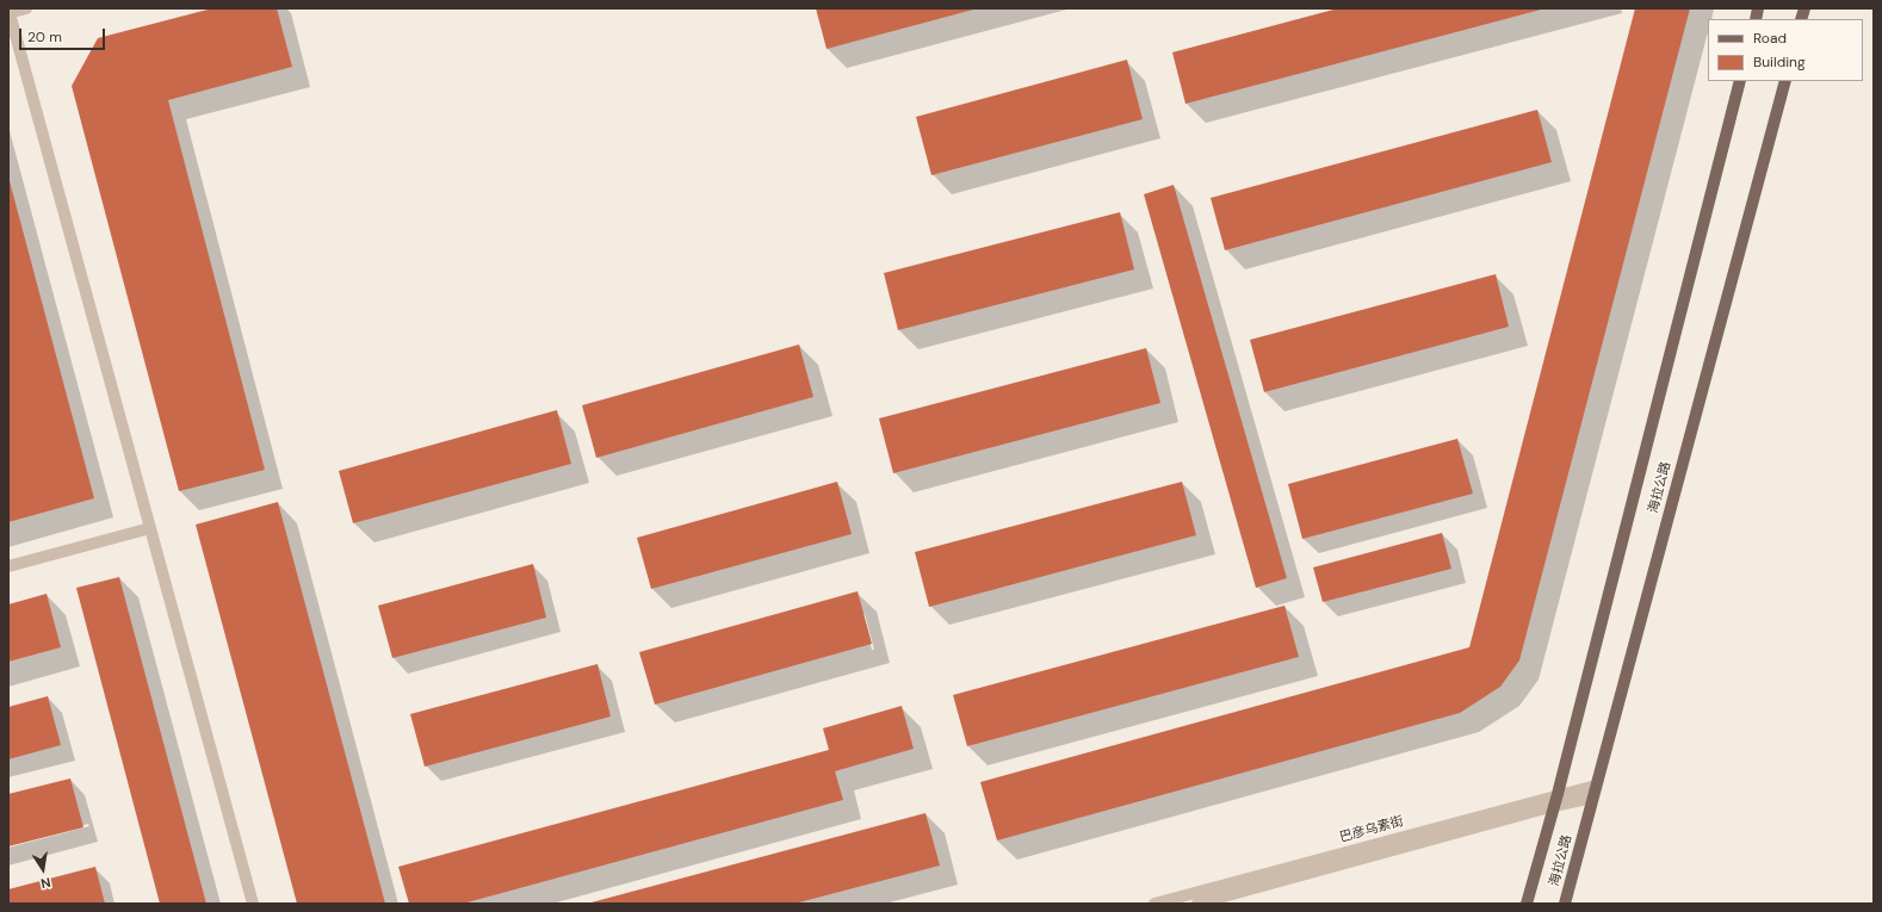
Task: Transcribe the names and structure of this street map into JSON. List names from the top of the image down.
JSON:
{
  "streets": {
    "main road": ["海拉公路"],
    "street": ["巴彦乌素街"]
  },
  "crossings": [
    ["海拉公路", "巴彦乌素街"]
  ],
  "legend": ["Road", "Building"],
  "scale_bar": "20 m",
  "north": "bottom"
}
